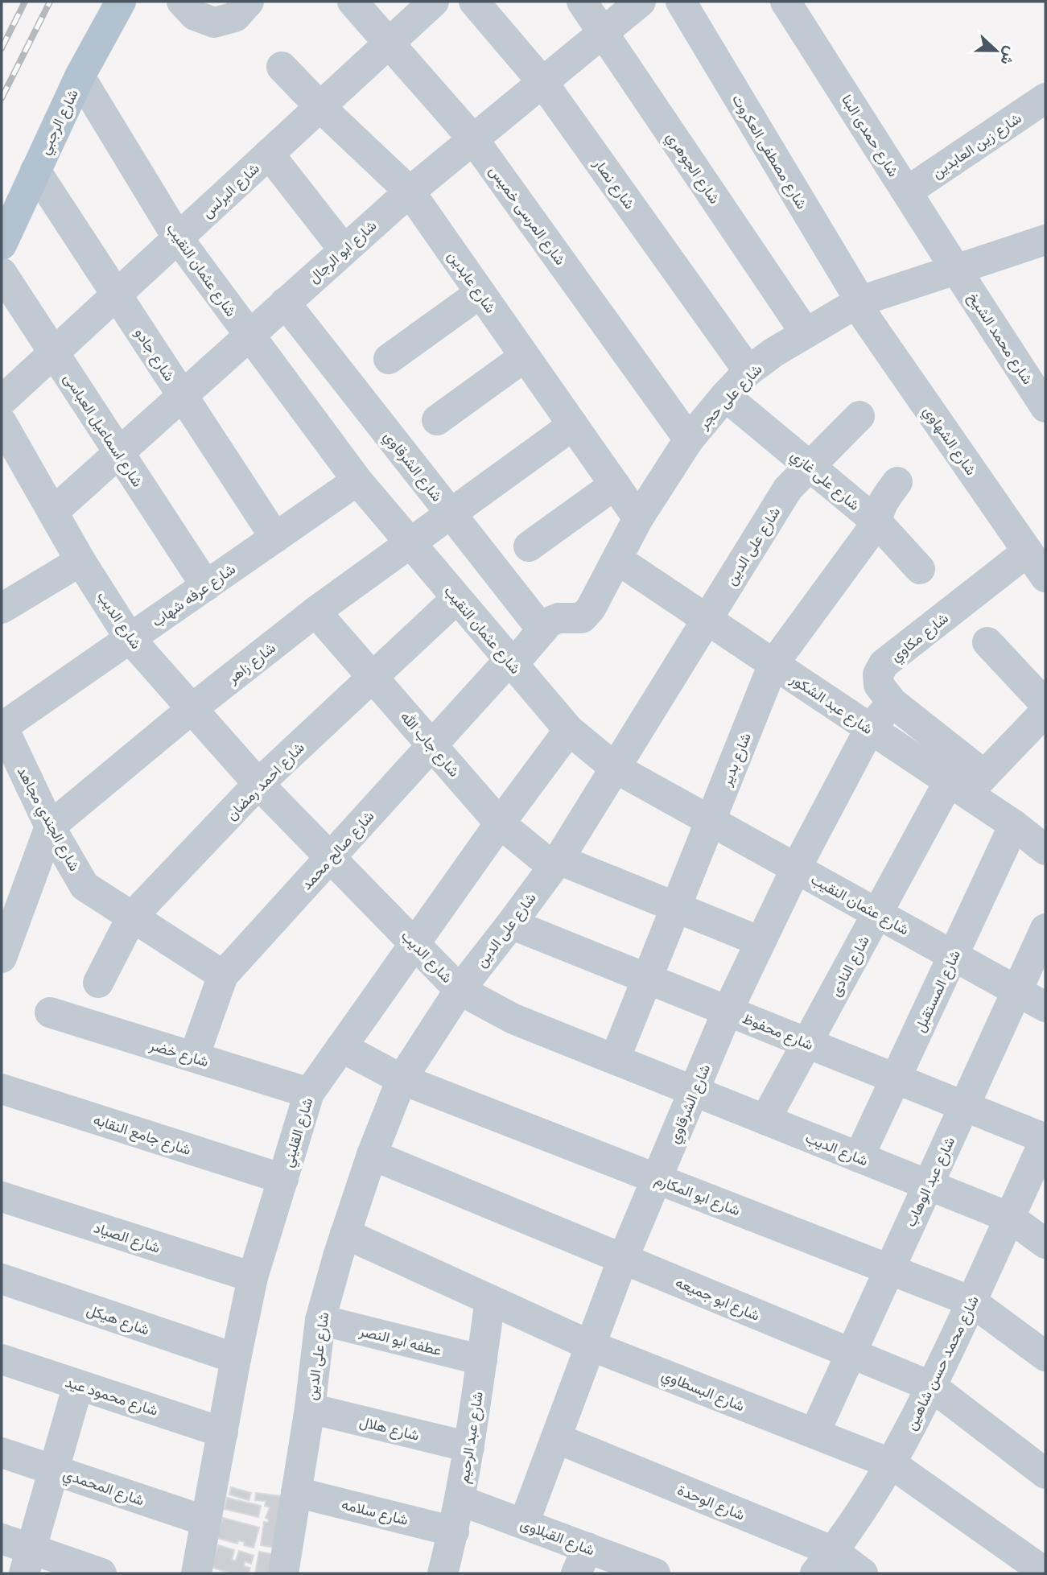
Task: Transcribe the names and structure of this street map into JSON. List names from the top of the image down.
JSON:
{
  "streets": {
    "main road": ["شارع الرجبي"],
    "street": [
      "شارع حمدى البنا",
      "شارع زين العابدين",
      "شارع مصطفى العكروت",
      "شارع الجوهري",
      "شارع نصار",
      "شارع البرلس",
      "شارع المرسى خميس",
      "شارع ابو الرجال",
      "شارع عثمان النقيب",
      "شارع عابدين",
      "شارع محمد الشيخ",
      "شارع جادو",
      "شارع على حجر",
      "شارع اسماعيل العباسى",
      "شارع الشهاوي",
      "شارع الشرقاوي",
      "شارع على غازي",
      "شارع على الدين",
      "شارع عرفه شهاب",
      "شارع الديب",
      "شارع مكاوي",
      "شارع زاهر",
      "شارع عبد الشكور",
      "شارع جاب الله",
      "شارع بدير",
      "شارع احمد رمضان",
      "شارع الجندي مجاهد",
      "شارع صالح محمد",
      "شارع النادى",
      "شارع المستقبل",
      "شارع محفوظ",
      "شارع خضر",
      "شارع القليني",
      "شارع جامع النقابه",
      "شارع عبد الوهاب",
      "شارع ابو المكارم",
      "شارع الصياد",
      "شارع ابو جميعه",
      "شارع هيكل",
      "عطفه ابو النصر",
      "شارع محمد حسن شاهين",
      "شارع البسطاوي",
      "شارع محمود عيد",
      "شارع هلال",
      "شارع عبد الرحيم",
      "شارع المحمدي",
      "شارع الوحدة",
      "شارع سلامه",
      "شارع القبلاوى"
    ]
  },
  "crossings": [
    ["شارع الرجبي", "شارع عثمان النقيب"],
    ["شارع الرجبي", "شارع جادو"],
    ["شارع حمدى البنا", "شارع زين العابدين"],
    ["شارع حمدى البنا", "شارع محمد الشيخ"],
    ["شارع حمدى البنا", "شارع على حجر"],
    ["شارع مصطفى العكروت", "شارع على حجر"],
    ["شارع مصطفى العكروت", "شارع الشهاوي"],
    ["شارع الجوهري", "شارع ابو الرجال"],
    ["شارع الجوهري", "شارع على حجر"],
    ["شارع نصار", "شارع ابو الرجال"],
    ["شارع نصار", "شارع على حجر"],
    ["شارع البرلس", "شارع المرسى خميس"],
    ["شارع البرلس", "شارع عثمان النقيب"],
    ["شارع البرلس", "شارع عابدين"],
    ["شارع البرلس", "شارع جادو"],
    ["شارع البرلس", "شارع اسماعيل العباسى"],
    ["شارع المرسى خميس", "شارع ابو الرجال"],
    ["شارع المرسى خميس", "شارع على حجر"],
    ["شارع ابو الرجال", "شارع عثمان النقيب"],
    ["شارع ابو الرجال", "شارع عابدين"],
    ["شارع ابو الرجال", "شارع جادو"],
    ["شارع ابو الرجال", "شارع اسماعيل العباسى"],
    ["شارع ابو الرجال", "شارع الشرقاوي"],
    ["شارع ابو الرجال", "شارع الديب"],
    ["شارع عثمان النقيب", "شارع على حجر"],
    ["شارع عثمان النقيب", "شارع الشرقاوي"],
    ["شارع عثمان النقيب", "شارع على الدين"],
    ["شارع عثمان النقيب", "شارع عرفه شهاب"],
    ["شارع عثمان النقيب", "شارع زاهر"],
    ["شارع عثمان النقيب", "شارع بدير"],
    ["شارع عثمان النقيب", "شارع احمد رمضان"],
    ["شارع عثمان النقيب", "شارع صالح محمد"],
    ["شارع عثمان النقيب", "شارع النادى"],
    ["شارع عثمان النقيب", "شارع المستقبل"],
    ["شارع عثمان النقيب", "شارع القليني"],
    ["شارع عثمان النقيب", "شارع عبد الوهاب"],
    ["شارع عابدين", "شارع على حجر"],
    ["شارع عابدين", "شارع زاهر"],
    ["شارع محمد الشيخ", "شارع على حجر"],
    ["شارع جادو", "شارع عرفه شهاب"],
    ["شارع على حجر", "شارع الشهاوي"],
    ["شارع على حجر", "شارع الشرقاوي"],
    ["شارع على حجر", "شارع على غازي"],
    ["شارع على حجر", "شارع عبد الشكور"],
    ["شارع على حجر", "شارع صالح محمد"],
    ["شارع اسماعيل العباسى", "شارع عرفه شهاب"],
    ["شارع الشهاوي", "شارع مكاوي"],
    ["شارع الشرقاوي", "شارع الديب"],
    ["شارع الشرقاوي", "شارع مكاوي"],
    ["شارع الشرقاوي", "شارع زاهر"],
    ["شارع الشرقاوي", "شارع عبد الشكور"],
    ["شارع الشرقاوي", "شارع جاب الله"],
    ["شارع الشرقاوي", "شارع محفوظ"],
    ["شارع الشرقاوي", "شارع ابو المكارم"],
    ["شارع الشرقاوي", "شارع ابو جميعه"],
    ["شارع الشرقاوي", "شارع البسطاوي"],
    ["شارع الشرقاوي", "شارع الوحدة"],
    ["شارع الشرقاوي", "شارع القبلاوى"],
    ["شارع على غازي", "شارع على الدين"],
    ["شارع على غازي", "شارع بدير"],
    ["شارع على الدين", "شارع الديب"],
    ["شارع على الدين", "شارع عبد الشكور"],
    ["شارع على الدين", "شارع جاب الله"],
    ["شارع على الدين", "شارع محفوظ"],
    ["شارع على الدين", "شارع ابو المكارم"],
    ["شارع على الدين", "شارع ابو جميعه"],
    ["شارع على الدين", "عطفه ابو النصر"],
    ["شارع على الدين", "شارع البسطاوي"],
    ["شارع على الدين", "شارع هلال"],
    ["شارع على الدين", "شارع سلامه"],
    ["شارع عرفه شهاب", "شارع الديب"],
    ["شارع عرفه شهاب", "شارع الجندي مجاهد"],
    ["شارع الديب", "شارع زاهر"],
    ["شارع الديب", "شارع بدير"],
    ["شارع الديب", "شارع احمد رمضان"],
    ["شارع الديب", "شارع صالح محمد"],
    ["شارع الديب", "شارع النادى"],
    ["شارع الديب", "شارع المستقبل"],
    ["شارع الديب", "شارع القليني"],
    ["شارع الديب", "شارع عبد الوهاب"],
    ["شارع الديب", "شارع محمد حسن شاهين"],
    ["شارع مكاوي", "شارع عبد الشكور"],
    ["شارع مكاوي", "شارع النادى"],
    ["شارع زاهر", "شارع جاب الله"],
    ["شارع زاهر", "شارع الجندي مجاهد"],
    ["شارع عبد الشكور", "شارع بدير"],
    ["شارع عبد الشكور", "شارع النادى"],
    ["شارع عبد الشكور", "شارع المستقبل"],
    ["شارع جاب الله", "شارع بدير"],
    ["شارع جاب الله", "شارع احمد رمضان"],
    ["شارع جاب الله", "شارع صالح محمد"],
    ["شارع جاب الله", "شارع القليني"],
    ["شارع بدير", "شارع محفوظ"],
    ["شارع احمد رمضان", "شارع الجندي مجاهد"],
    ["شارع الجندي مجاهد", "شارع صالح محمد"],
    ["شارع صالح محمد", "شارع خضر"],
    ["شارع النادى", "شارع محفوظ"],
    ["شارع المستقبل", "شارع محفوظ"],
    ["شارع محفوظ", "شارع عبد الوهاب"],
    ["شارع محفوظ", "شارع محمد حسن شاهين"],
    ["شارع خضر", "شارع القليني"],
    ["شارع القليني", "شارع جامع النقابه"],
    ["شارع القليني", "شارع ابو المكارم"],
    ["شارع القليني", "شارع الصياد"],
    ["شارع القليني", "شارع هيكل"],
    ["شارع القليني", "شارع محمود عيد"],
    ["شارع القليني", "شارع المحمدي"],
    ["شارع عبد الوهاب", "شارع ابو المكارم"],
    ["شارع عبد الوهاب", "شارع ابو جميعه"],
    ["شارع عبد الوهاب", "شارع البسطاوي"],
    ["شارع ابو المكارم", "شارع محمد حسن شاهين"],
    ["شارع ابو جميعه", "شارع محمد حسن شاهين"],
    ["عطفه ابو النصر", "شارع عبد الرحيم"],
    ["شارع محمد حسن شاهين", "شارع البسطاوي"],
    ["شارع محمد حسن شاهين", "شارع الوحدة"],
    ["شارع البسطاوي", "شارع عبد الرحيم"],
    ["شارع هلال", "شارع عبد الرحيم"],
    ["شارع عبد الرحيم", "شارع سلامه"],
    ["شارع عبد الرحيم", "شارع القبلاوى"]
  ],
  "north": "right"
}
